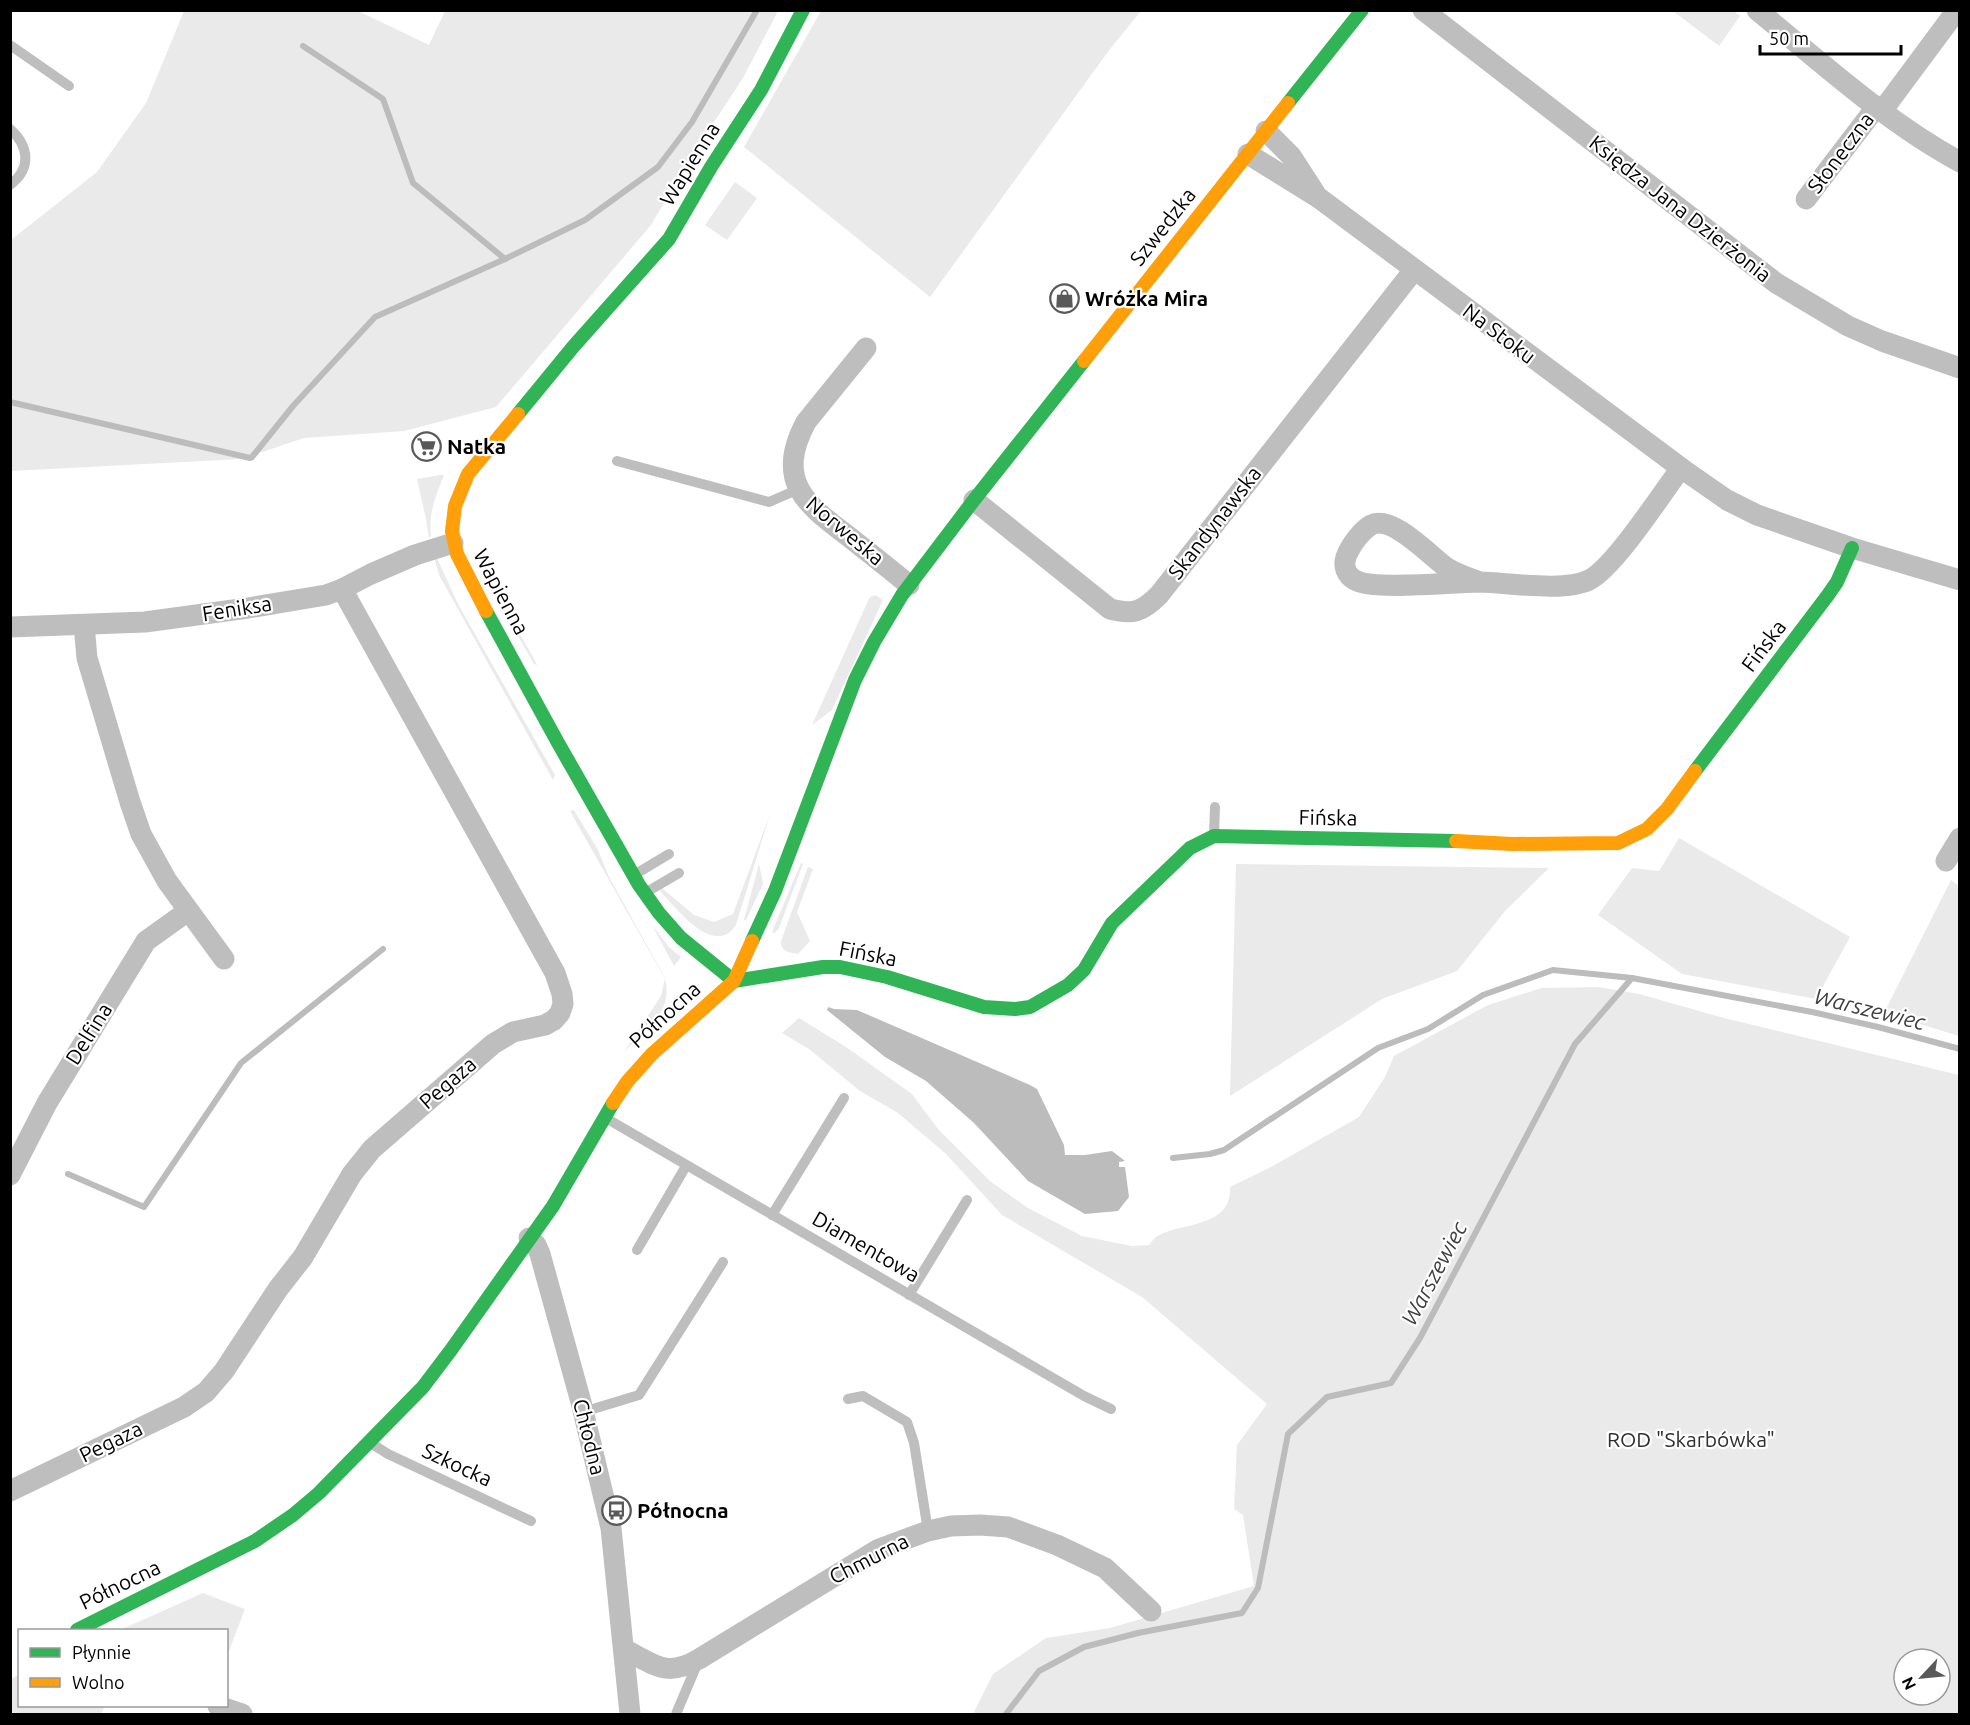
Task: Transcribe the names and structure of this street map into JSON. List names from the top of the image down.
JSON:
{
  "streets": {
    "street": [
      "Słoneczna",
      "Wapienna",
      "Księdza Jana Dzierżonia",
      "Szwedzka",
      "Na Stoku",
      "Skandynawska",
      "Norweska",
      "Feniksa",
      "Fińska",
      "Północna",
      "Delfina",
      "Pegaza",
      "Chłodna",
      "Chmurna"
    ],
    "lane": ["Diamentowa", "Szkocka"]
  },
  "crossings": [
    ["Wapienna", "Feniksa"],
    ["Wapienna", "Fińska"],
    ["Wapienna", "Północna"],
    ["Szwedzka", "Na Stoku"],
    ["Szwedzka", "Skandynawska"],
    ["Szwedzka", "Norweska"],
    ["Szwedzka", "Północna"],
    ["Na Stoku", "Skandynawska"],
    ["Na Stoku", "Fińska"],
    ["Norweska", "Północna"],
    ["Feniksa", "Pegaza"],
    ["Fińska", "Północna"],
    ["Północna", "Diamentowa"],
    ["Północna", "Chłodna"],
    ["Północna", "Szkocka"],
    ["Chłodna", "Chmurna"]
  ],
  "water": ["Warszewiec"],
  "parks": ["ROD \"Skarbówka\""],
  "places": {
    "shop": ["Wróżka Mira"],
    "supermarket": ["Natka"],
    "bus stop": ["Północna"]
  },
  "legend": ["Płynnie", "Wolno"],
  "scale_bar": "50 m",
  "north": "bottom left"
}
